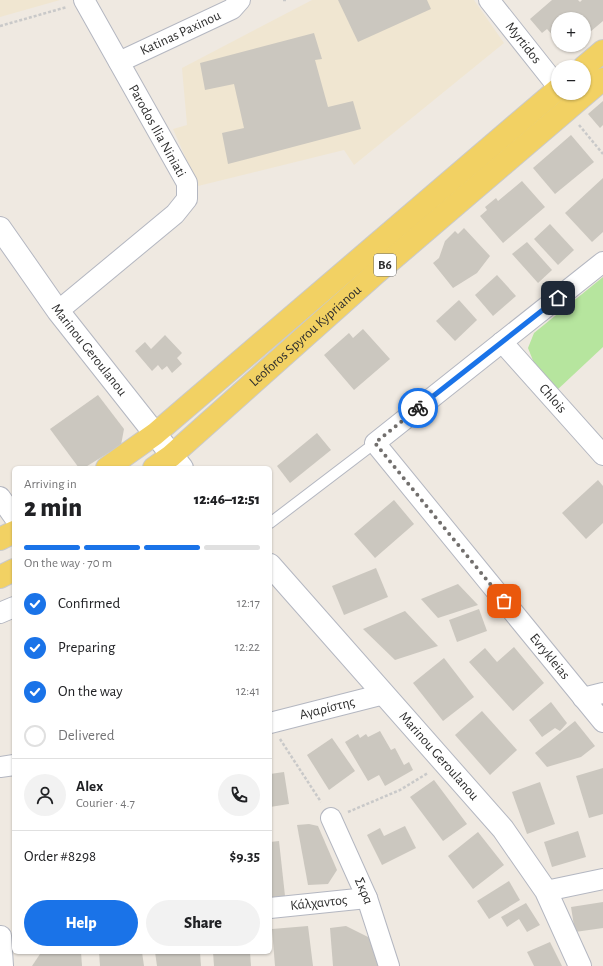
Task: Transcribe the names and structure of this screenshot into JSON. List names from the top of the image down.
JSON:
{
  "streets": {
    "main road": ["B6", "Leoforos Spyrou Kyprianou"],
    "street": [
      "Katinas Paxinou",
      "Myrtidos",
      "Parodos Ilia Niniati",
      "Marinou Geroulanou",
      "Chlois",
      "Evrykleias",
      "Αγαρίστης",
      "Σκρα",
      "Κάλχαντος"
    ]
  },
  "crossings": [
    ["Katinas Paxinou", "Parodos Ilia Niniati"],
    ["Parodos Ilia Niniati", "Marinou Geroulanou"],
    ["Leoforos Spyrou Kyprianou", "Marinou Geroulanou"],
    ["Marinou Geroulanou", "Αγαρίστης"],
    ["Σκρα", "Κάλχαντος"]
  ],
  "page": {
    "map_buttons": ["+", "−"],
    "heading": ["2 min", "Arriving in", "12:46–12:51"],
    "panel": [
      "Alex",
      "Courier · 4.7",
      "Order #8298",
      "$9.35"
    ],
    "bar": "On the way · 70 m",
    "list": [
      ["Confirmed", "12:17"],
      ["Preparing", "12:22"],
      ["On the way", "12:41"],
      "Delivered"
    ],
    "buttons": ["Help", "Share"]
  }
}
